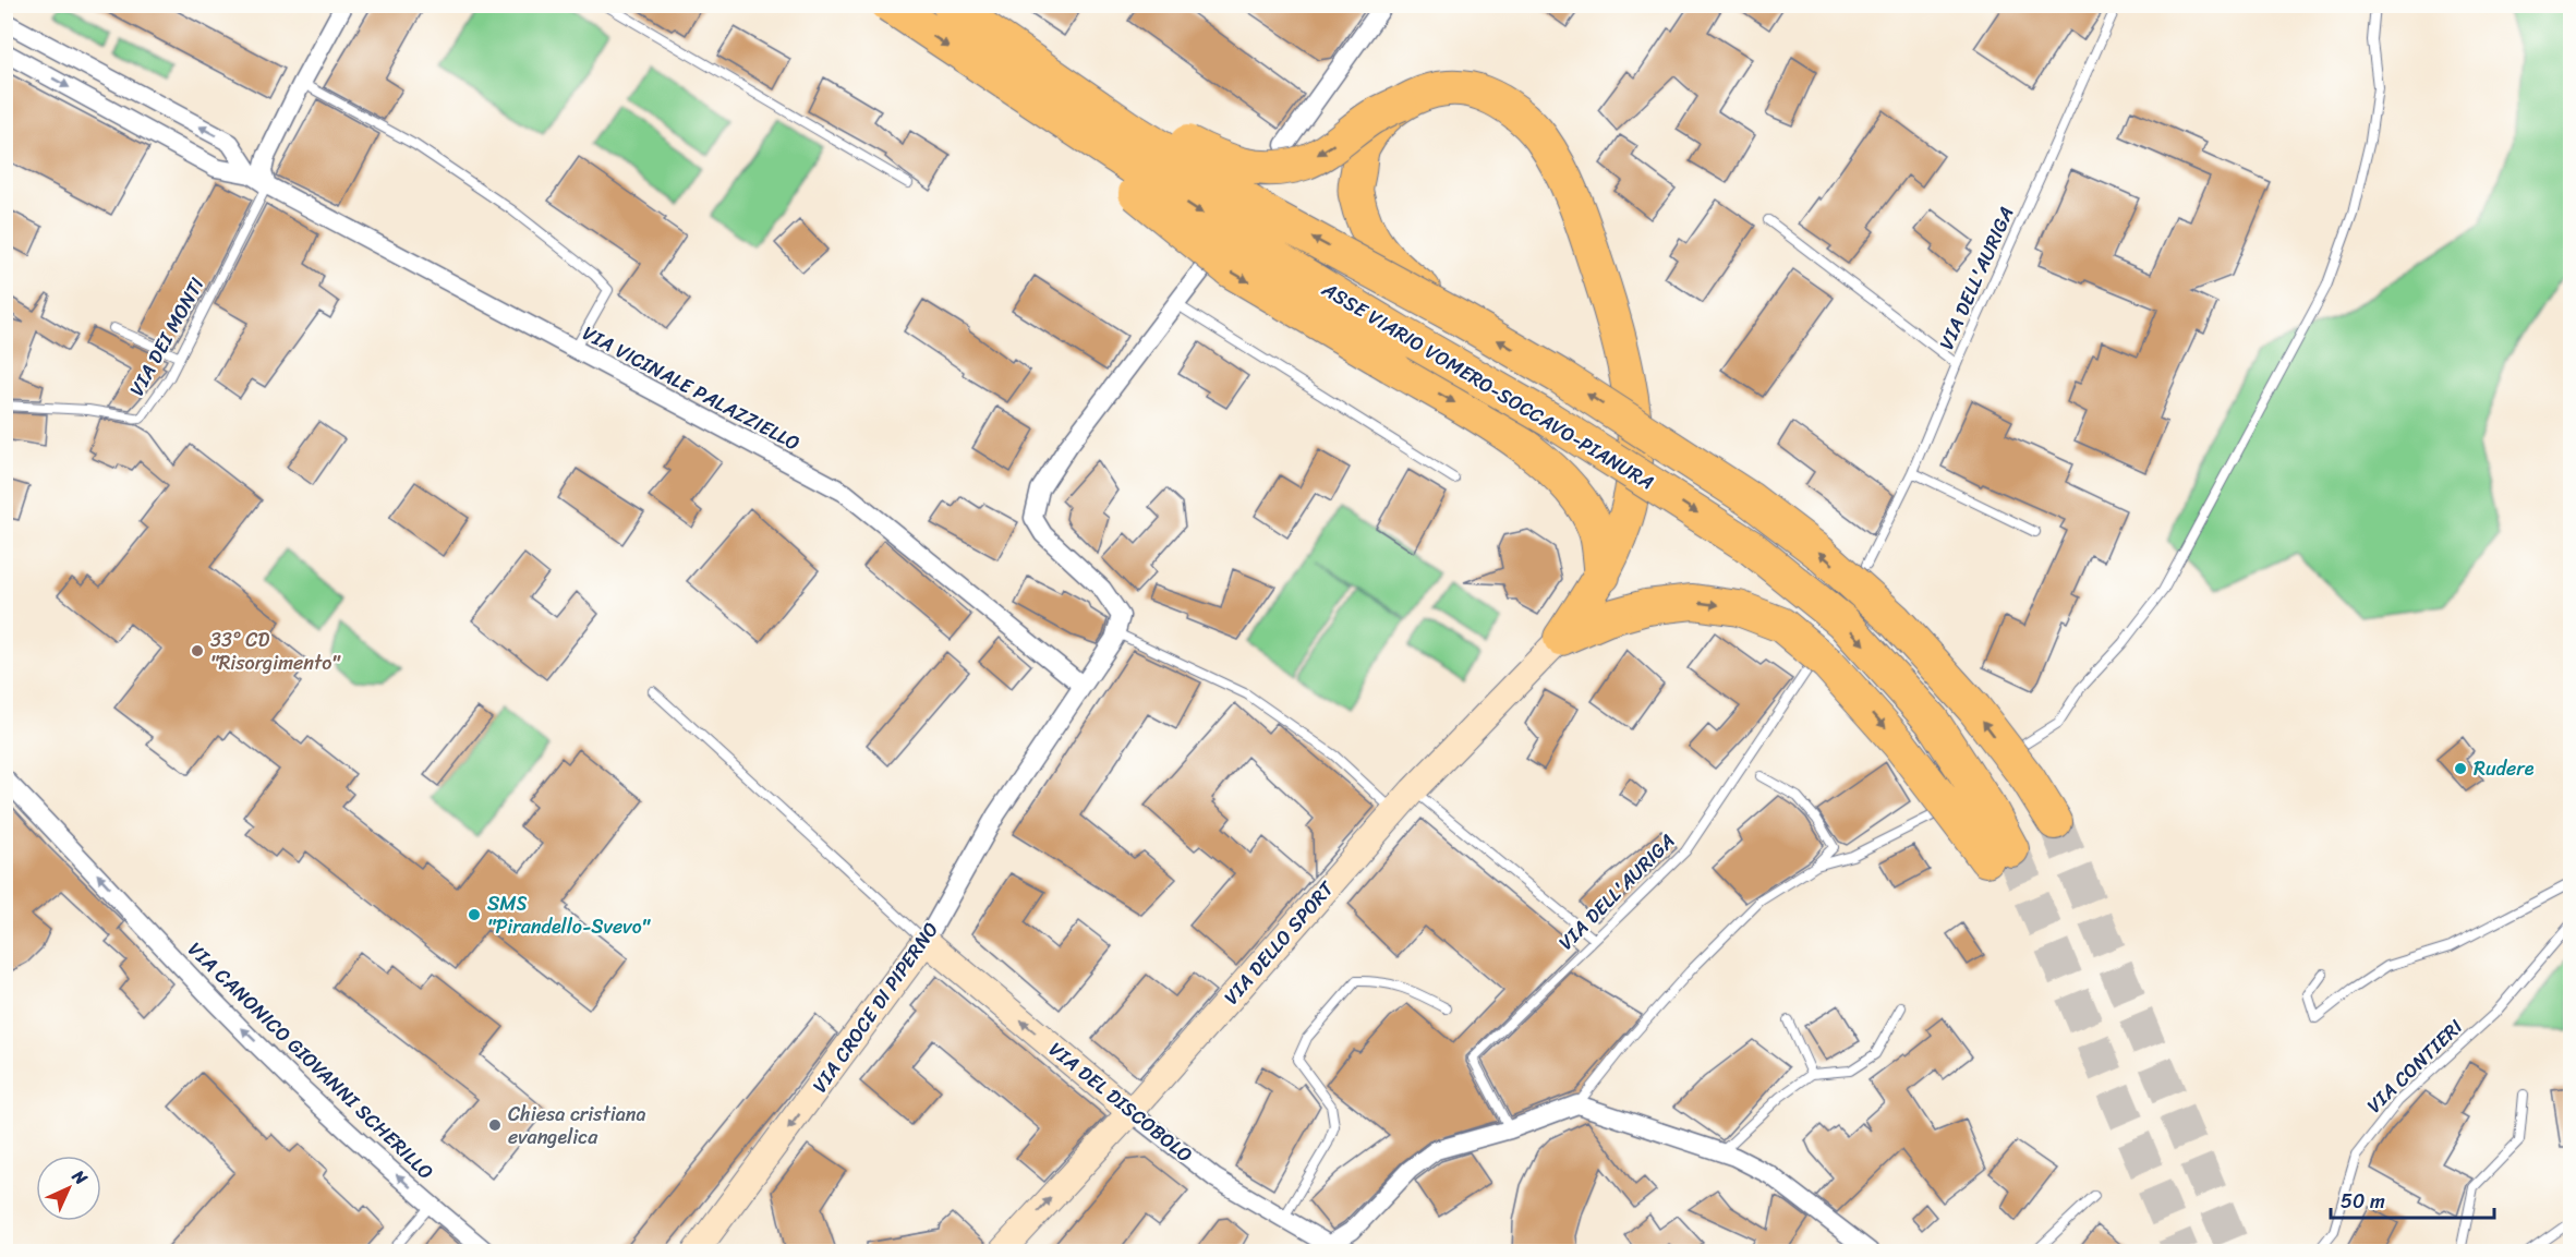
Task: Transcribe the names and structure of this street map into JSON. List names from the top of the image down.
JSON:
{
  "streets": {
    "highway": ["ASSE VIARIO VOMERO-SOCCAVO-PIANURA"],
    "street": [
      "VIA VICINALE PALAZZIELLO",
      "VIA DELLO SPORT",
      "VIA CROCE DI PIPERNO",
      "VIA CANONICO GIOVANNI SCHERILLO",
      "VIA DEL DISCOBOLO"
    ],
    "lane": ["VIA DELL'AURIGA", "VIA DEI MONTI", "VIA CONTIERI"]
  },
  "crossings": [
    ["VIA DEI MONTI", "VIA VICINALE PALAZZIELLO"],
    ["VIA VICINALE PALAZZIELLO", "VIA CROCE DI PIPERNO"],
    ["VIA DELLO SPORT", "VIA DEL DISCOBOLO"],
    ["VIA CROCE DI PIPERNO", "VIA DEL DISCOBOLO"]
  ],
  "one_way": ["VIA CROCE DI PIPERNO", "VIA CANONICO GIOVANNI SCHERILLO", "VIA DEL DISCOBOLO"],
  "places": [
    "33° CD \"Risorgimento\"",
    "Rudere",
    "SMS \"Pirandello-Svevo\"",
    "Chiesa cristiana evangelica"
  ],
  "scale_bar": "50 m",
  "north": "top right"
}
